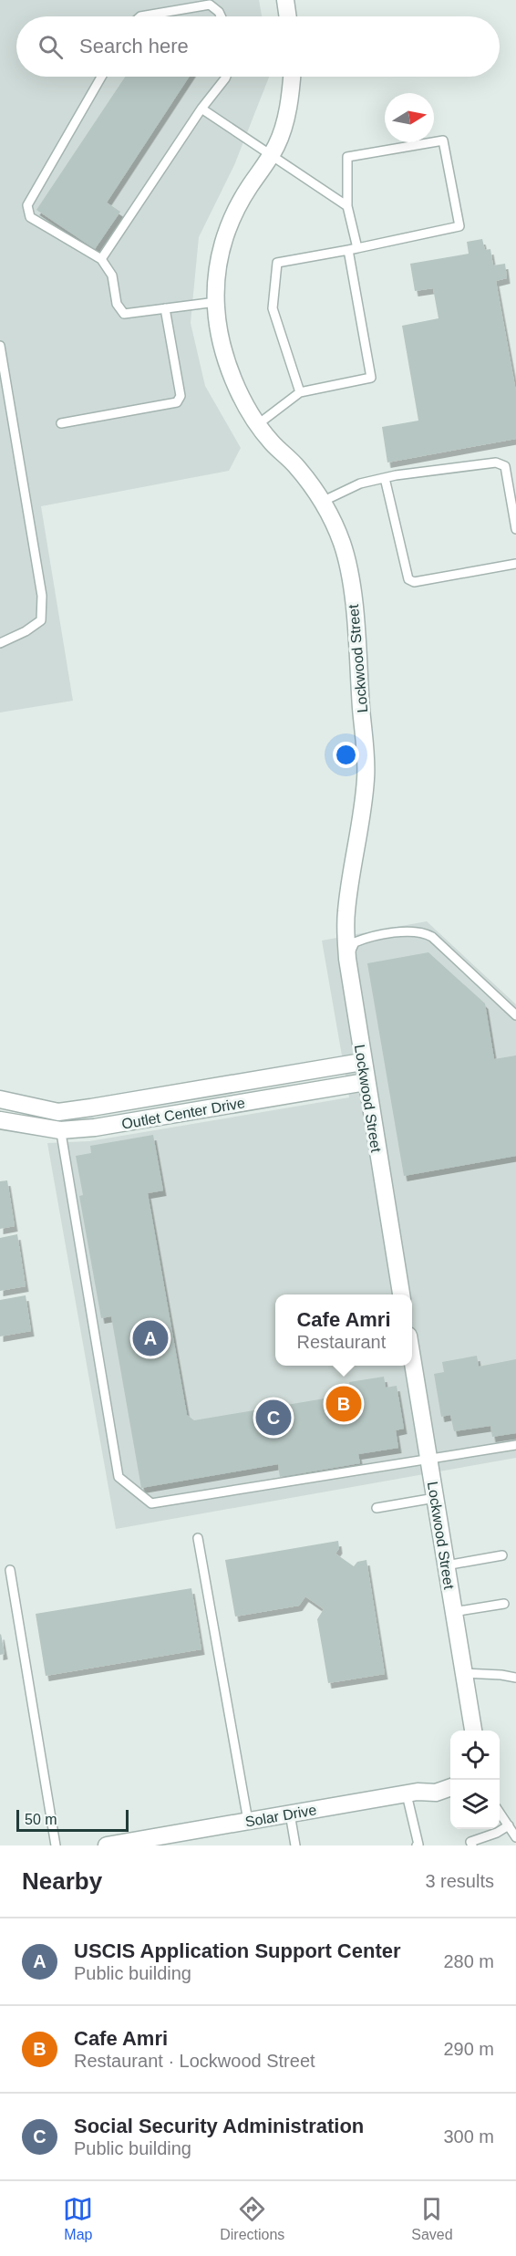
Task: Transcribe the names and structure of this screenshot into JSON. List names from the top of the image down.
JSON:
{
  "streets": {
    "street": ["Lockwood Street", "Outlet Center Drive", "Solar Drive"]
  },
  "crossings": [
    ["Lockwood Street", "Outlet Center Drive"]
  ],
  "scale_bar": "50 m",
  "north": "right",
  "page": {
    "search": "Search here",
    "popup": ["Cafe Amri", "Restaurant"],
    "pins": ["A", "B", "C"],
    "scale": "50 m",
    "heading": ["Nearby", "3 results"],
    "list": [
      {
        "mark": "A",
        "name": "USCIS Application Support Center",
        "note": "Public building",
        "value": "280 m"
      },
      {
        "mark": "B",
        "name": "Cafe Amri",
        "note": "Restaurant · Lockwood Street",
        "value": "290 m"
      },
      {
        "mark": "C",
        "name": "Social Security Administration",
        "note": "Public building",
        "value": "300 m"
      }
    ],
    "nav": ["Map", "Directions", "Saved"]
  }
}
